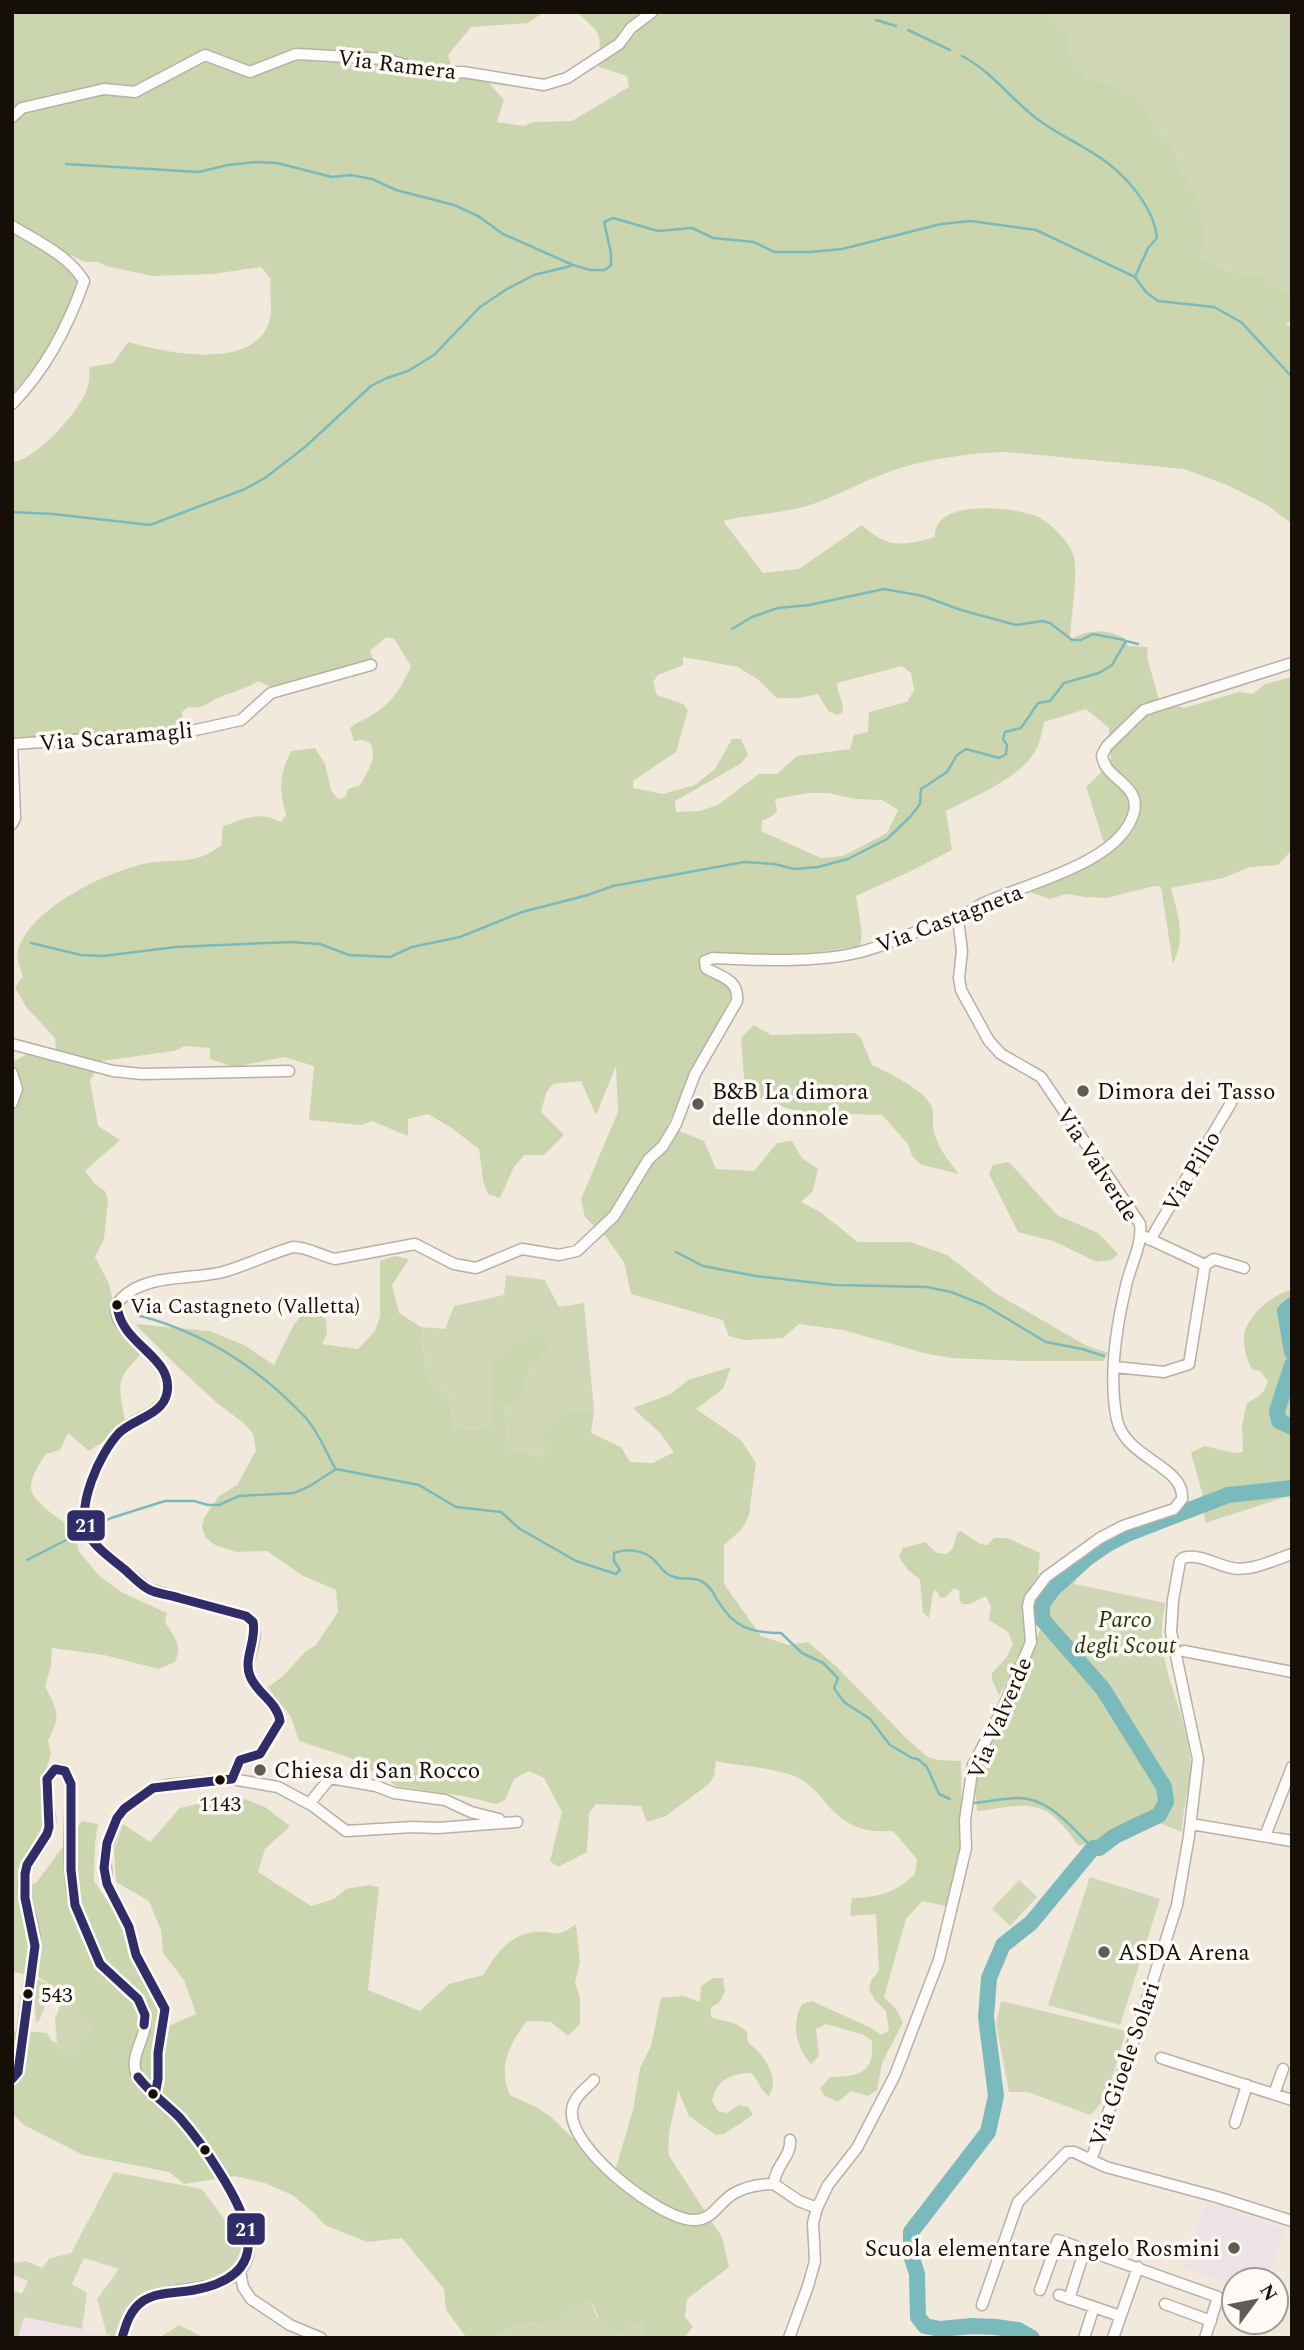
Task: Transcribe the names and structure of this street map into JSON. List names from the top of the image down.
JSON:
{
  "streets": {
    "street": [
      "Via Ramera",
      "Via Scaramagli",
      "Via Castagneta",
      "Via Valverde",
      "Via Pilio",
      "Via Gioele Solari"
    ]
  },
  "crossings": [
    ["Via Castagneta", "Via Valverde"],
    ["Via Valverde", "Via Pilio"]
  ],
  "parks": ["Parco degli Scout"],
  "places": [
    "Dimora dei Tasso",
    "B&B La dimora delle donnole",
    "Via Castagneto (Valletta)",
    "Chiesa di San Rocco",
    "1143",
    "ASDA Arena",
    "543",
    "Scuola elementare Angelo Rosmini"
  ],
  "lines": ["transit line 21"],
  "north": "top right"
}
